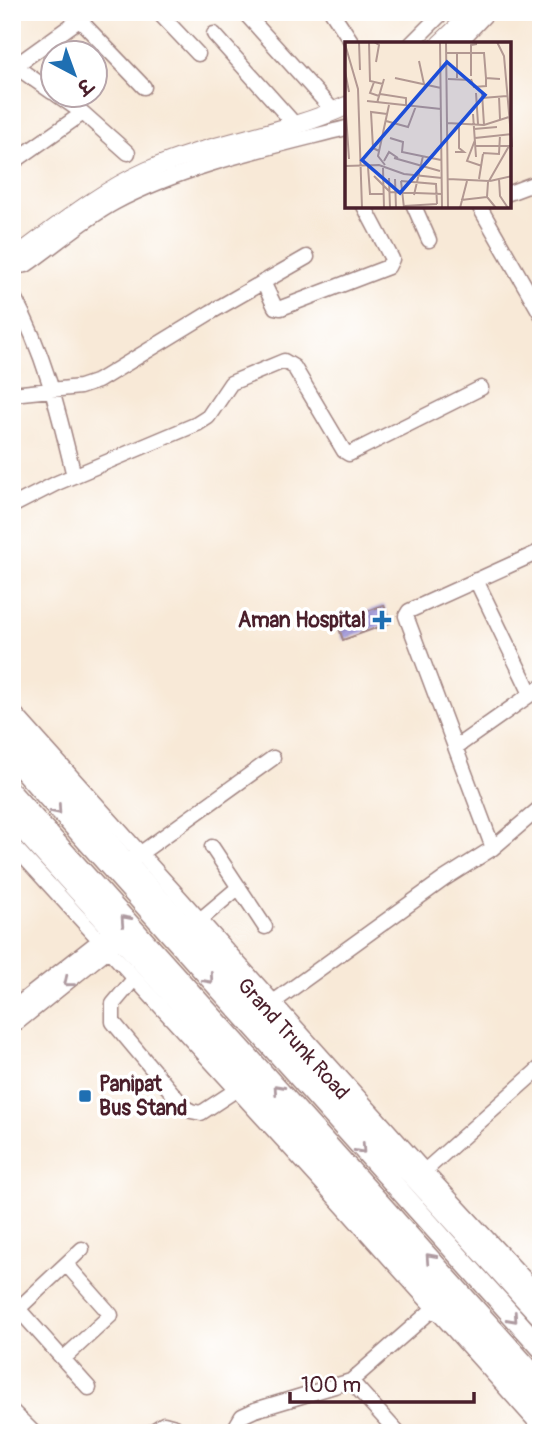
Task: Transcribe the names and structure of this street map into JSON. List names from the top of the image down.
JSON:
{
  "streets": {
    "highway": ["Grand Trunk Road"]
  },
  "places": {
    "health": ["Aman Hospital"],
    "transit": ["Panipat Bus Stand"]
  },
  "scale_bar": "100 m",
  "north": "bottom right"
}
